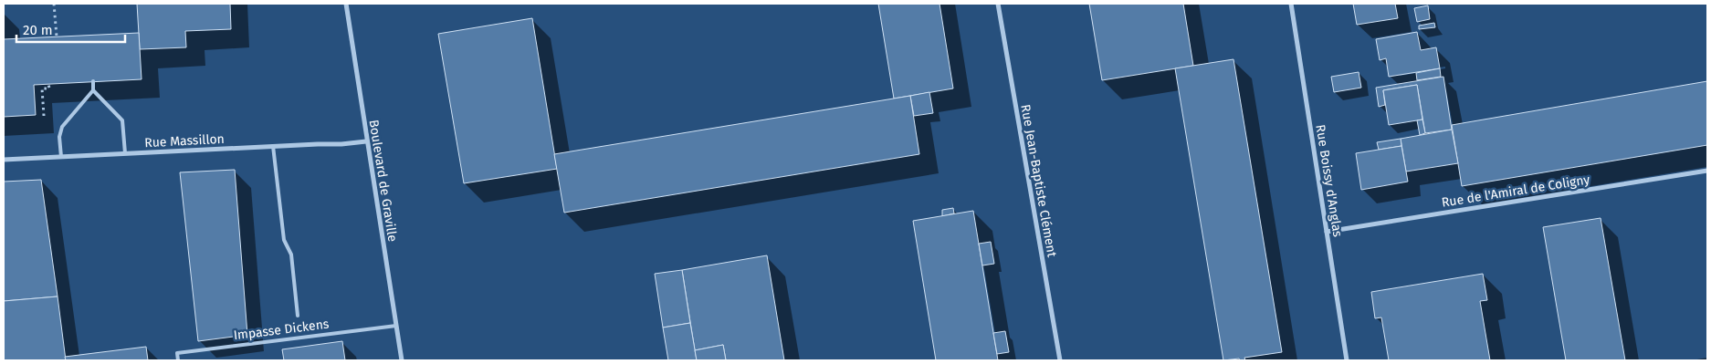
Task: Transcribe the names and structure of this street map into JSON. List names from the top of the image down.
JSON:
{
  "streets": {
    "street": [
      "Rue Massillon",
      "Boulevard de Graville",
      "Rue Jean-Baptiste Clément",
      "Rue Boissy d'Anglas",
      "Rue de l'Amiral de Coligny"
    ],
    "lane": ["Impasse Dickens"]
  },
  "crossings": [
    ["Rue Massillon", "Boulevard de Graville"],
    ["Boulevard de Graville", "Impasse Dickens"],
    ["Rue Boissy d'Anglas", "Rue de l'Amiral de Coligny"]
  ],
  "scale_bar": "20 m"
}
